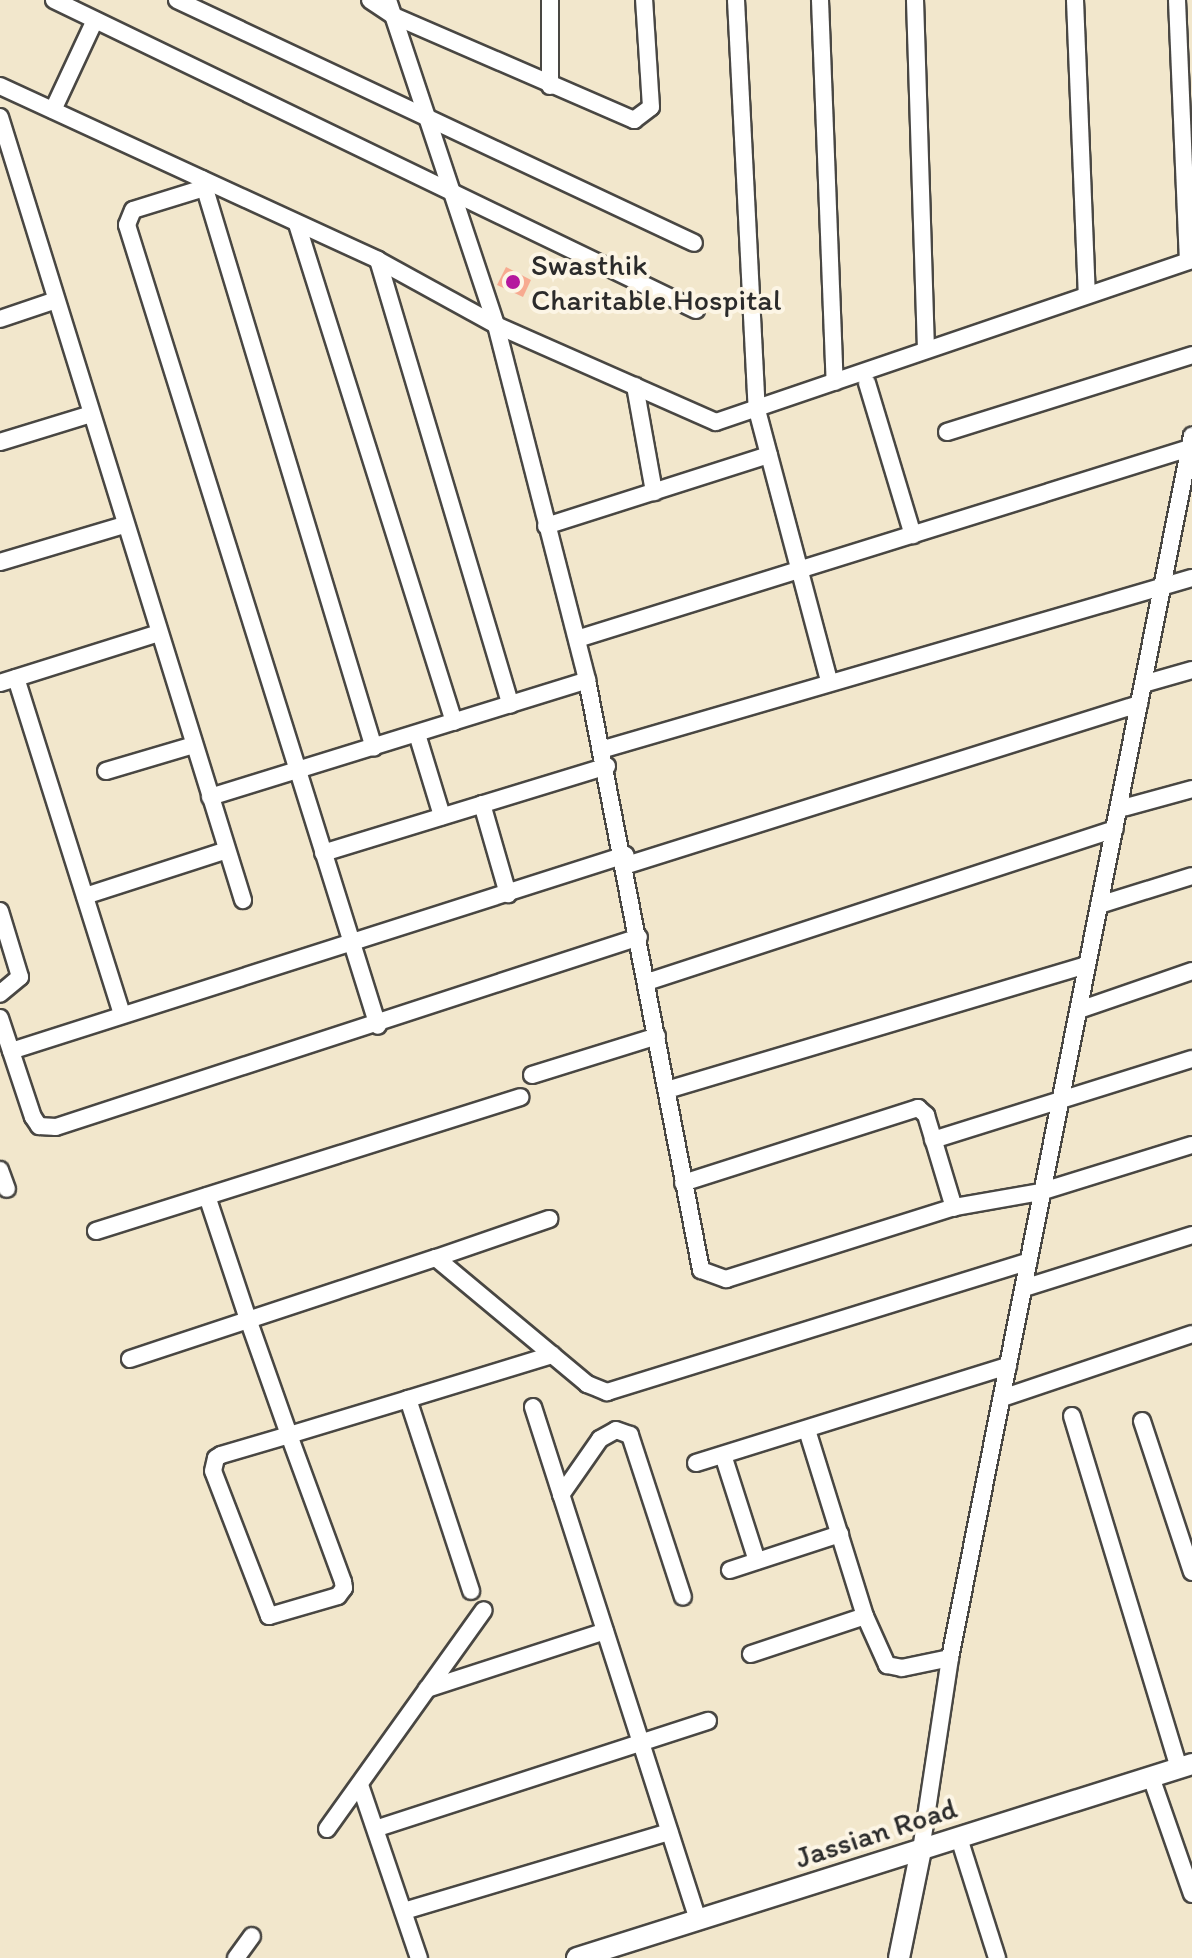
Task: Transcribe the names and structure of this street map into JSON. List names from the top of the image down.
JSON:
{
  "streets": {
    "street": ["Jassian Road"]
  },
  "places": ["Swasthik Charitable Hospital"]
}
